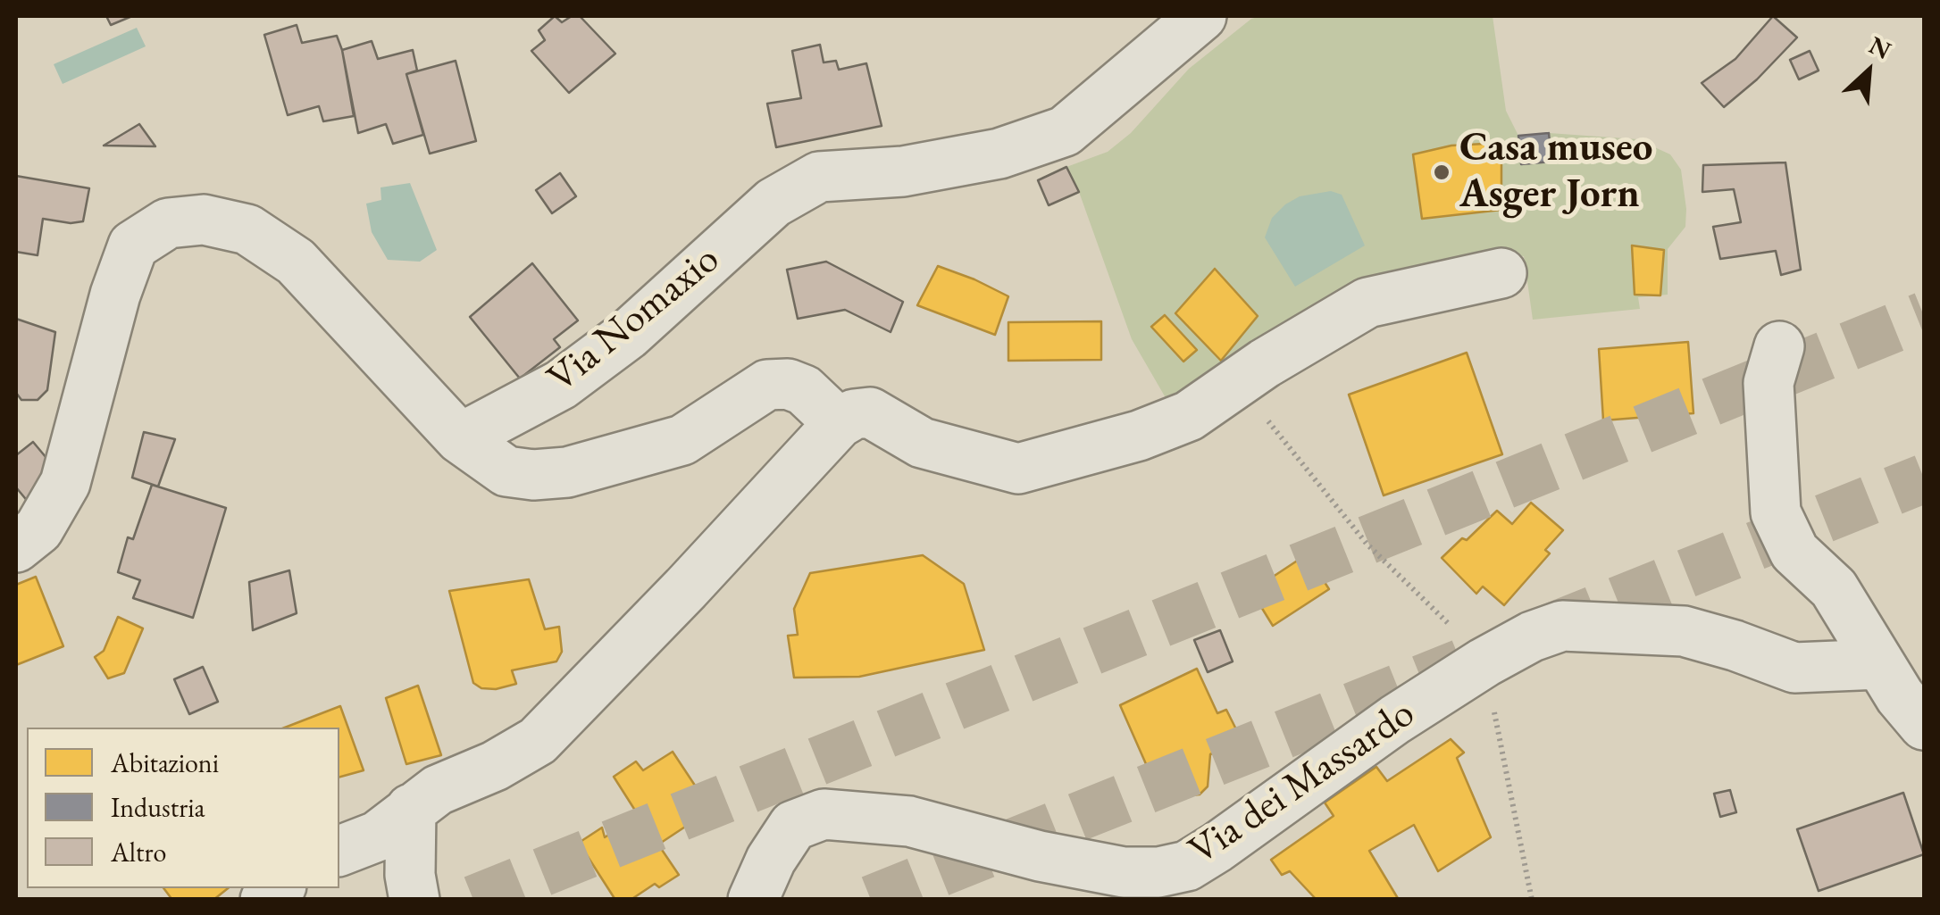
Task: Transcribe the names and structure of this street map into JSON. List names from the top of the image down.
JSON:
{
  "streets": {
    "street": ["Via Nomaxio", "Via dei Massardo"]
  },
  "places": ["Casa museo Asger Jorn"],
  "legend": ["Abitazioni", "Industria", "Altro"],
  "north": "top right"
}
